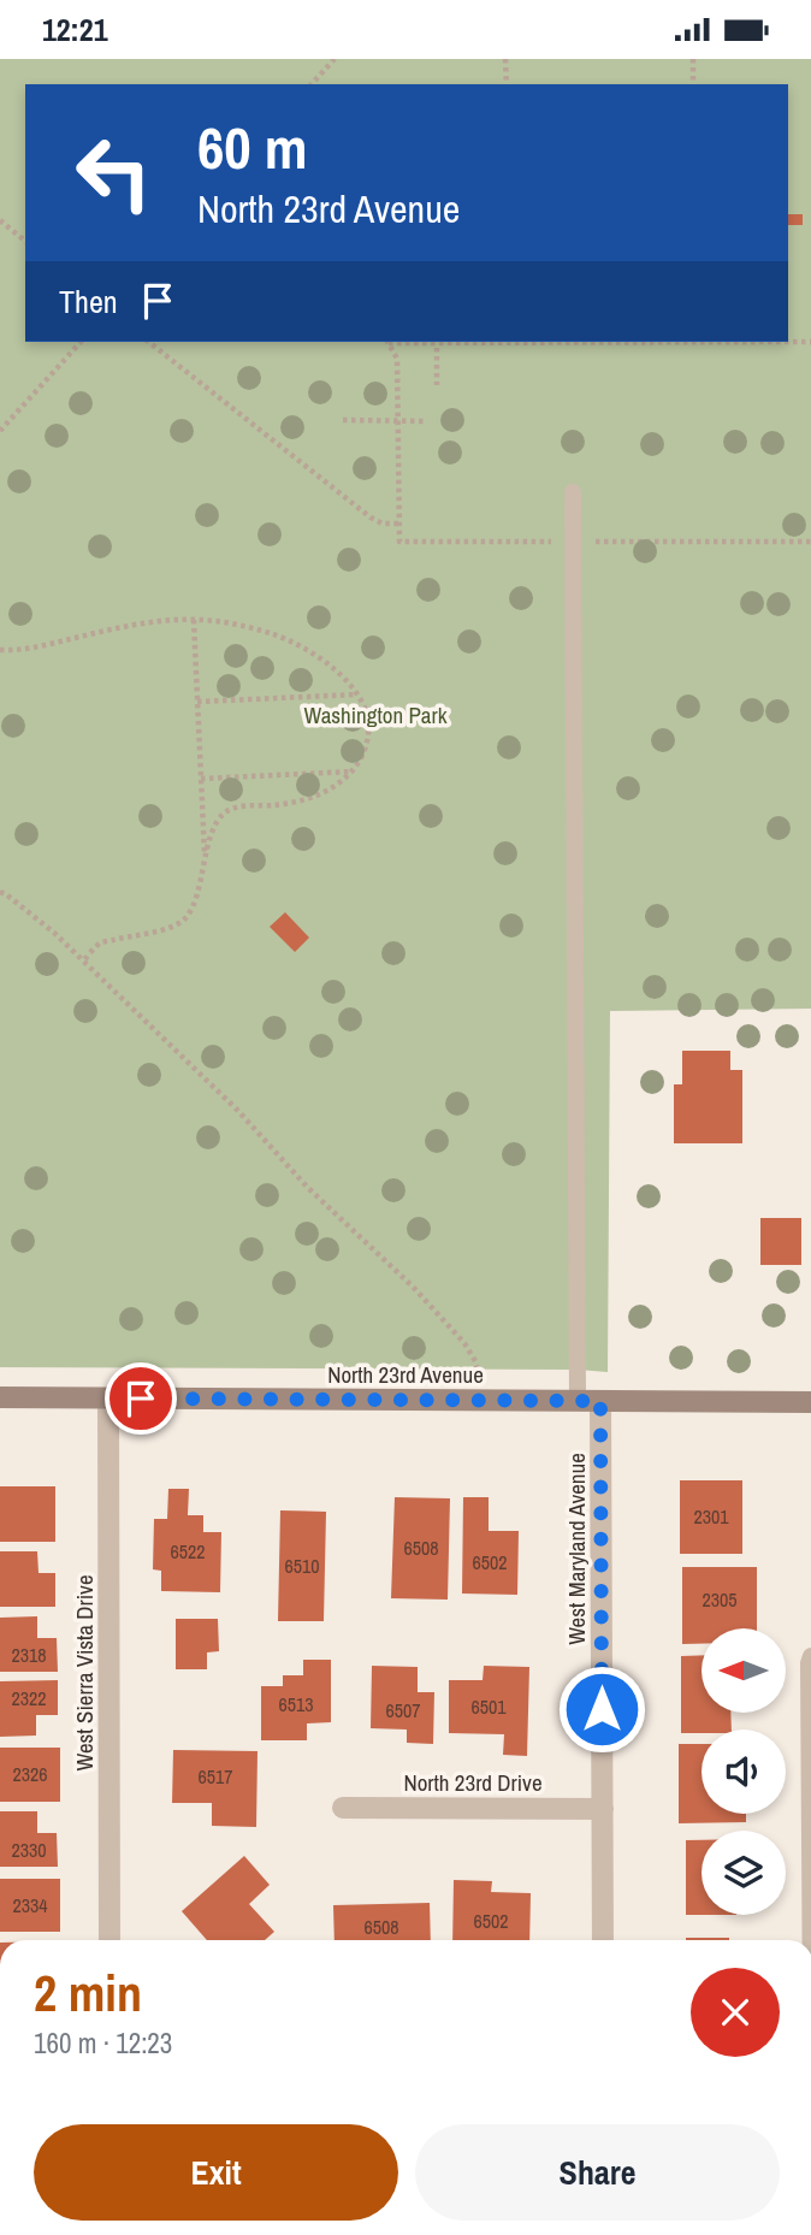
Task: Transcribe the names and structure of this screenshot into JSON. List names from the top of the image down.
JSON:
{
  "streets": {
    "street": [
      "North 23rd Avenue",
      "West Maryland Avenue",
      "West Sierra Vista Drive",
      "North 23rd Drive"
    ]
  },
  "crossings": [
    ["North 23rd Avenue", "West Maryland Avenue"],
    ["North 23rd Avenue", "West Sierra Vista Drive"],
    ["West Maryland Avenue", "North 23rd Drive"]
  ],
  "parks": ["Washington Park"],
  "house_numbers": [
    "2301",
    "6508",
    "6522",
    "6502",
    "6510",
    "2305",
    "2318",
    "2322",
    "6513",
    "6501",
    "6507",
    "2326",
    "6517",
    "2330",
    "2334",
    "6502",
    "6508"
  ],
  "north": "left",
  "page": {
    "status": "12:21",
    "turn": ["60 m", "North 23rd Avenue"],
    "then": "Then",
    "heading": ["2 min", "160 m · 12:23"],
    "buttons": ["Exit", "Share"]
  }
}
